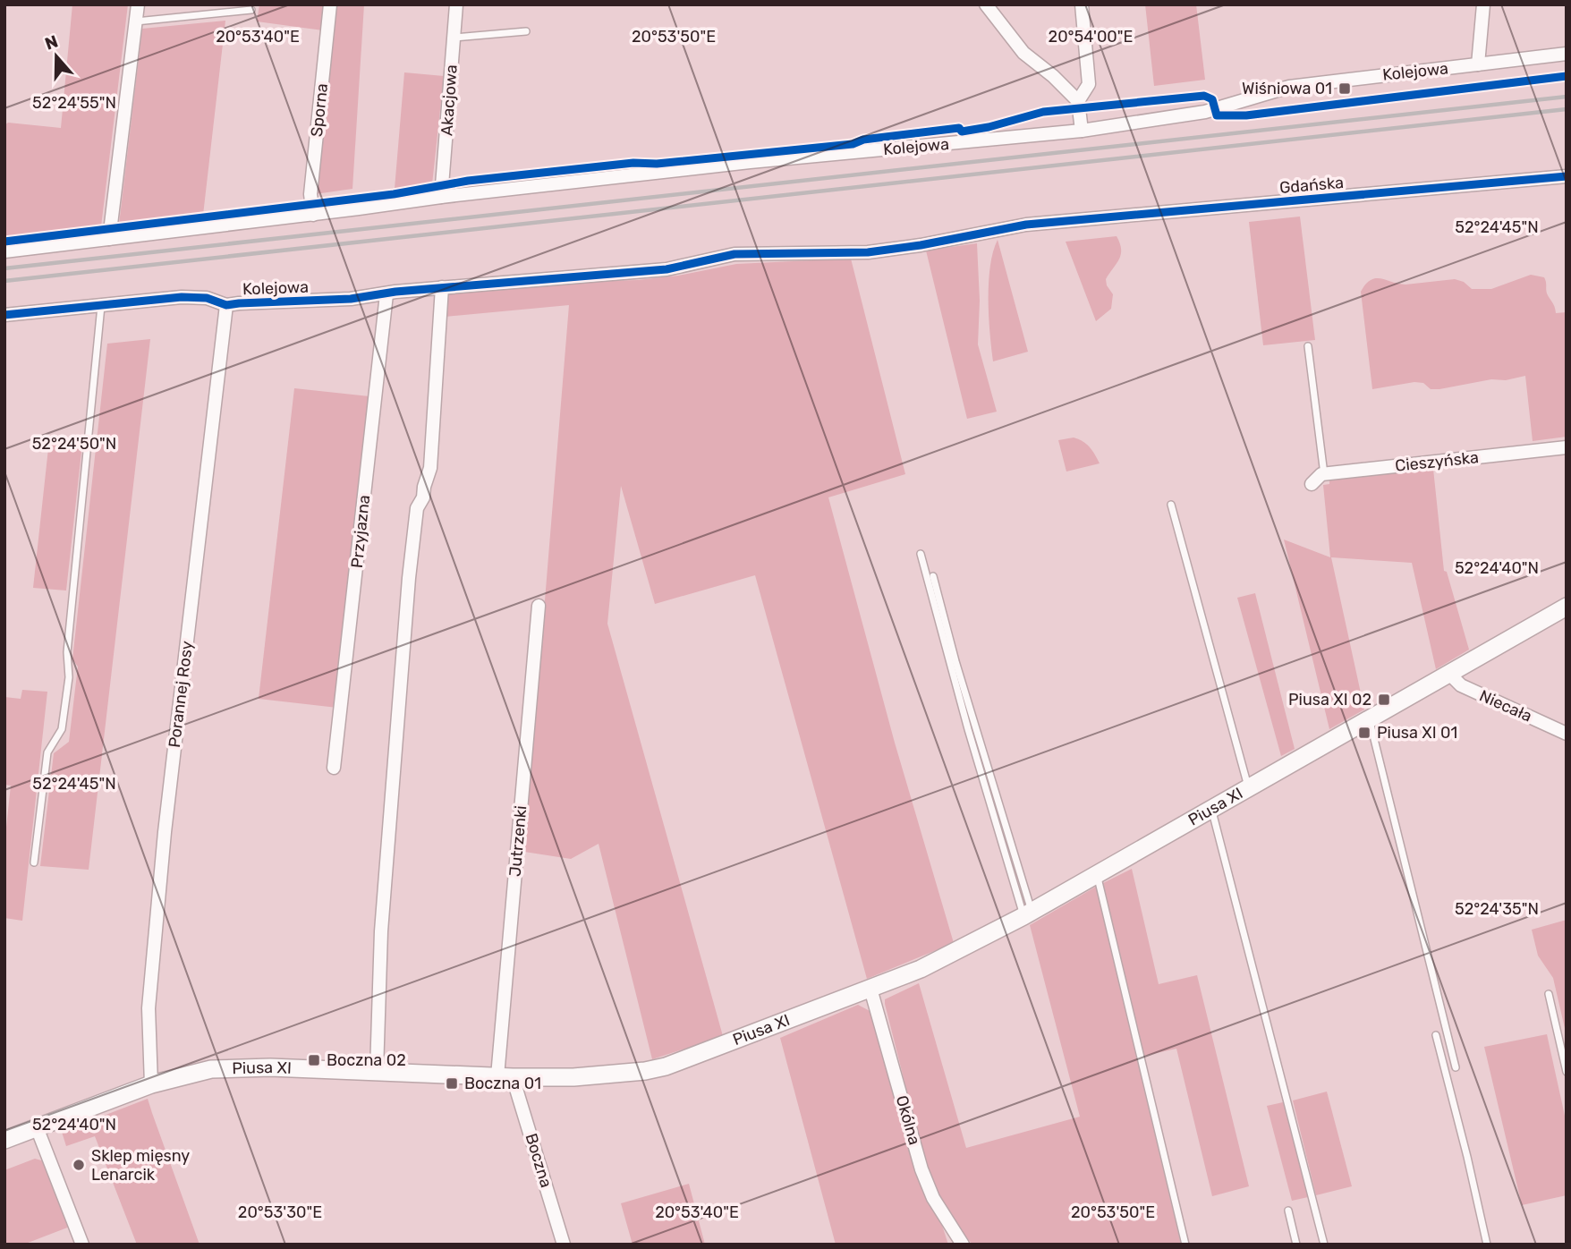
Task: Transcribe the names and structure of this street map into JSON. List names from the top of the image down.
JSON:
{
  "streets": {
    "street": [
      "Kolejowa",
      "Akacjowa",
      "Sporna",
      "Gdańska",
      "Cieszyńska",
      "Przyjazna",
      "Porannej Rosy",
      "Niecała",
      "Piusa XI",
      "Jutrzenki",
      "Okólna",
      "Boczna"
    ]
  },
  "crossings": [
    ["Kolejowa", "Akacjowa"],
    ["Kolejowa", "Sporna"],
    ["Kolejowa", "Gdańska"],
    ["Kolejowa", "Przyjazna"],
    ["Kolejowa", "Porannej Rosy"],
    ["Porannej Rosy", "Piusa XI"],
    ["Niecała", "Piusa XI"],
    ["Piusa XI", "Jutrzenki"],
    ["Piusa XI", "Okólna"],
    ["Piusa XI", "Boczna"],
    ["Jutrzenki", "Boczna"]
  ],
  "places": {
    "transit": [
      "Wiśniowa 01",
      "Piusa XI 02",
      "Piusa XI 01",
      "Boczna 02",
      "Boczna 01"
    ],
    "other": ["Sklep mięsny Lenarcik"]
  },
  "north": "top",
  "coordinates": [
    "20°53'40\"E",
    "20°53'50\"E",
    "20°54'00\"E",
    "52°24'55\"N",
    "52°24'45\"N",
    "52°24'50\"N",
    "52°24'40\"N",
    "52°24'35\"N",
    "20°53'30\"E"
  ]
}
